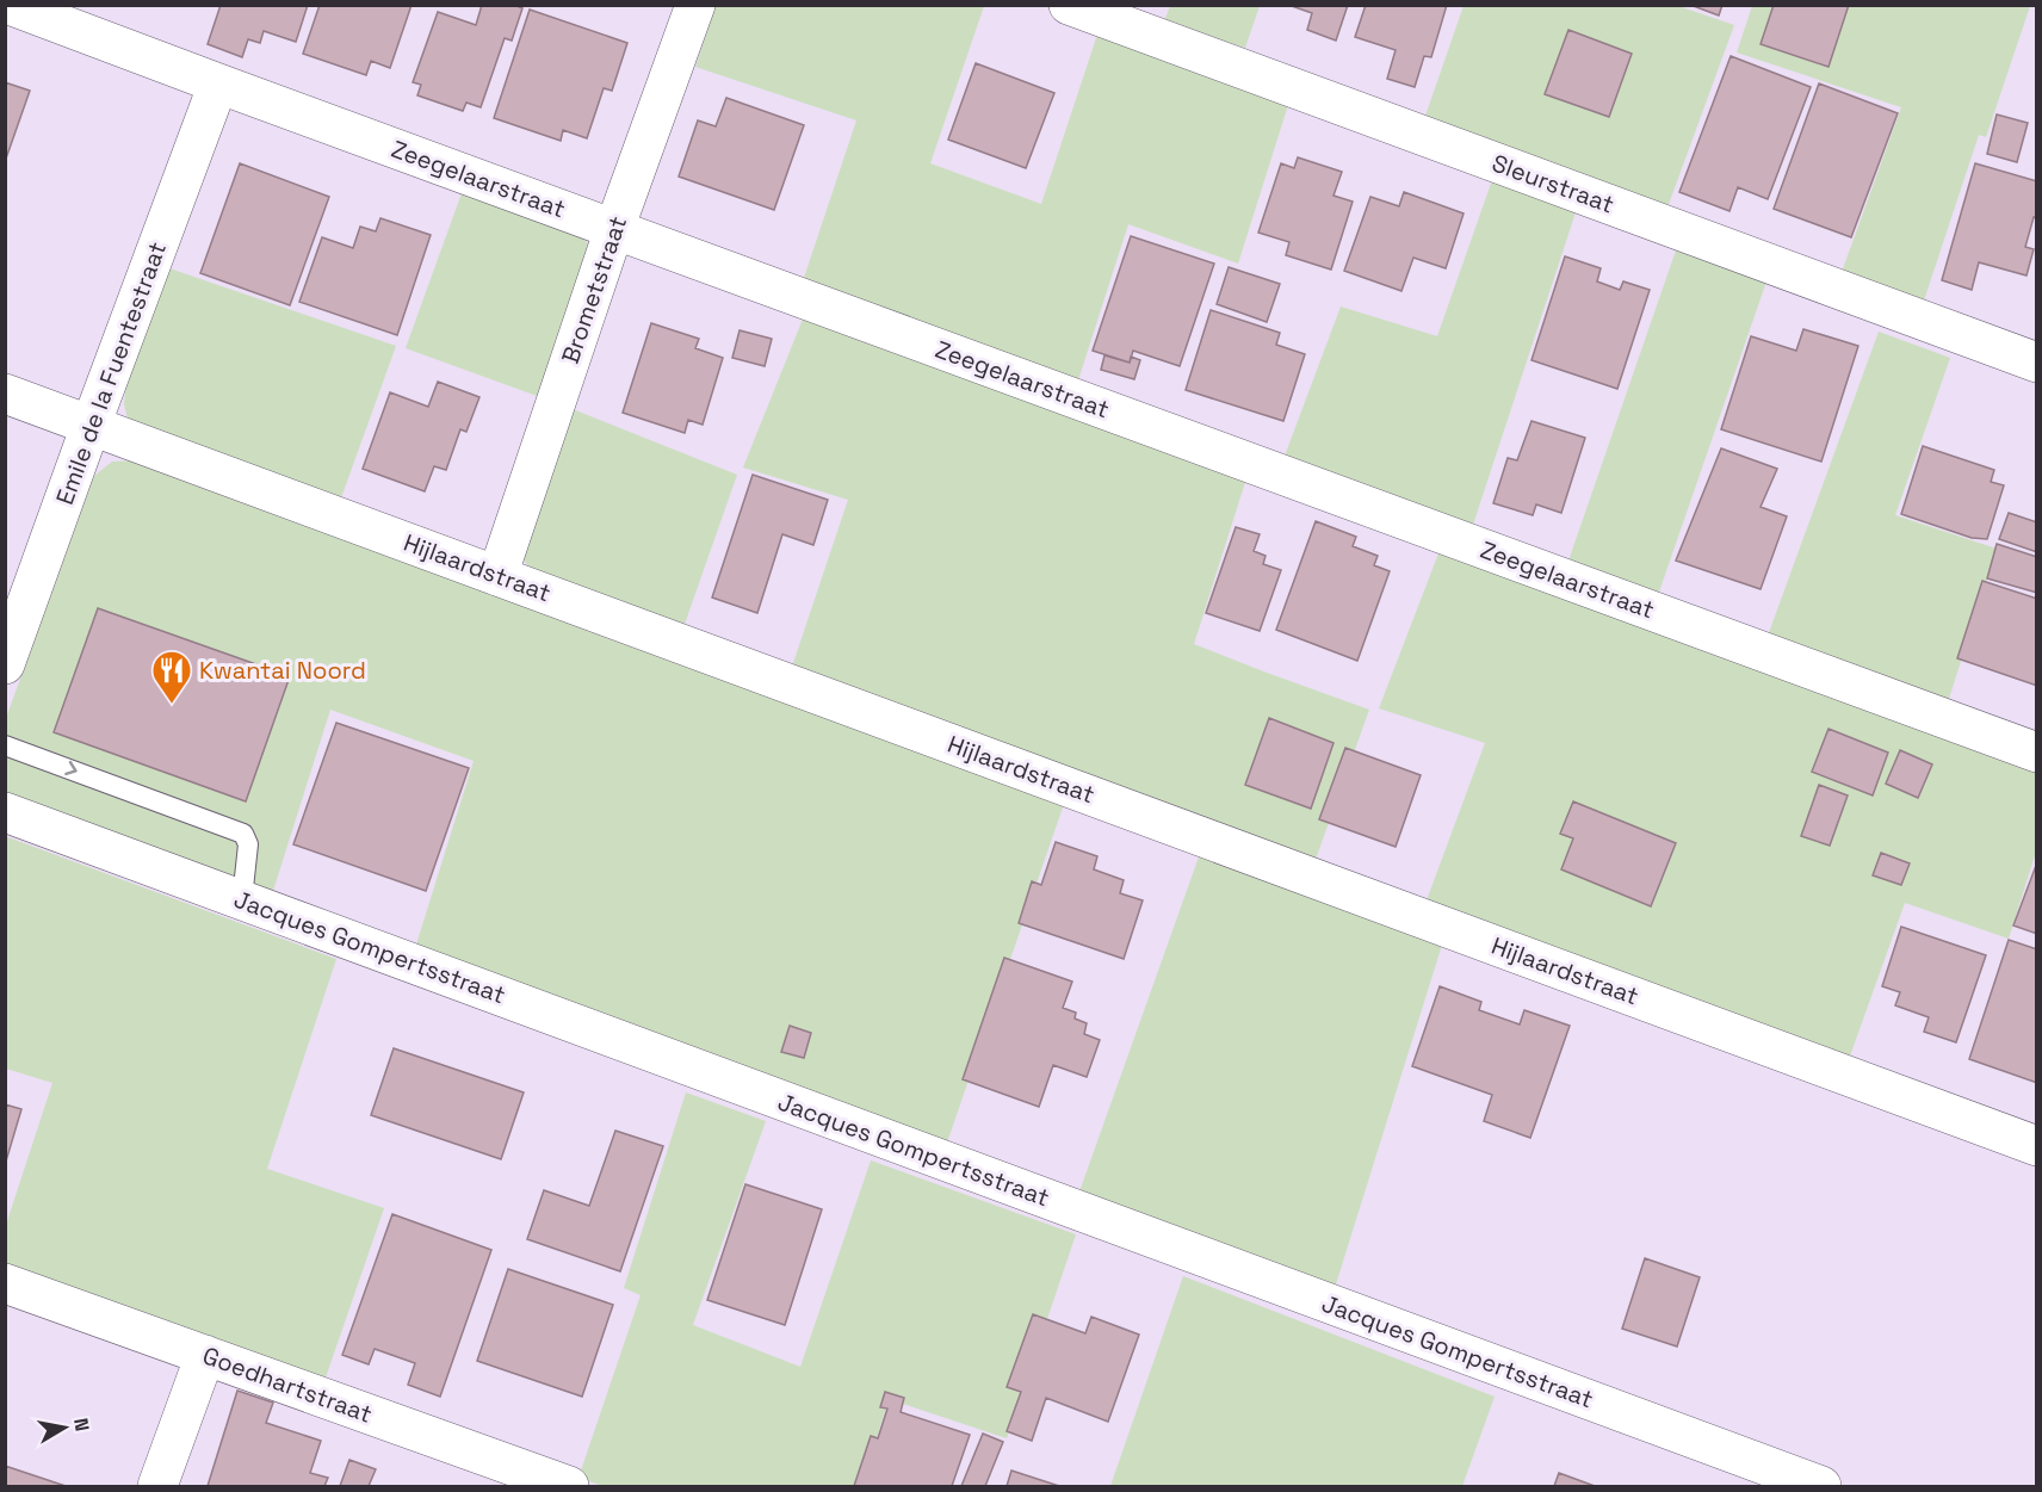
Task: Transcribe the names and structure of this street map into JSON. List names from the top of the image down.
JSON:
{
  "streets": {
    "street": [
      "Zeegelaarstraat",
      "Sleurstraat",
      "Brometstraat",
      "Emile de la Fuentestraat",
      "Hijlaardstraat",
      "Jacques Gompertsstraat",
      "Goedhartstraat"
    ]
  },
  "crossings": [
    ["Zeegelaarstraat", "Brometstraat"],
    ["Zeegelaarstraat", "Emile de la Fuentestraat"],
    ["Brometstraat", "Hijlaardstraat"],
    ["Emile de la Fuentestraat", "Hijlaardstraat"]
  ],
  "places": {
    "restaurant": ["Kwantai Noord"]
  },
  "north": "right"
}
